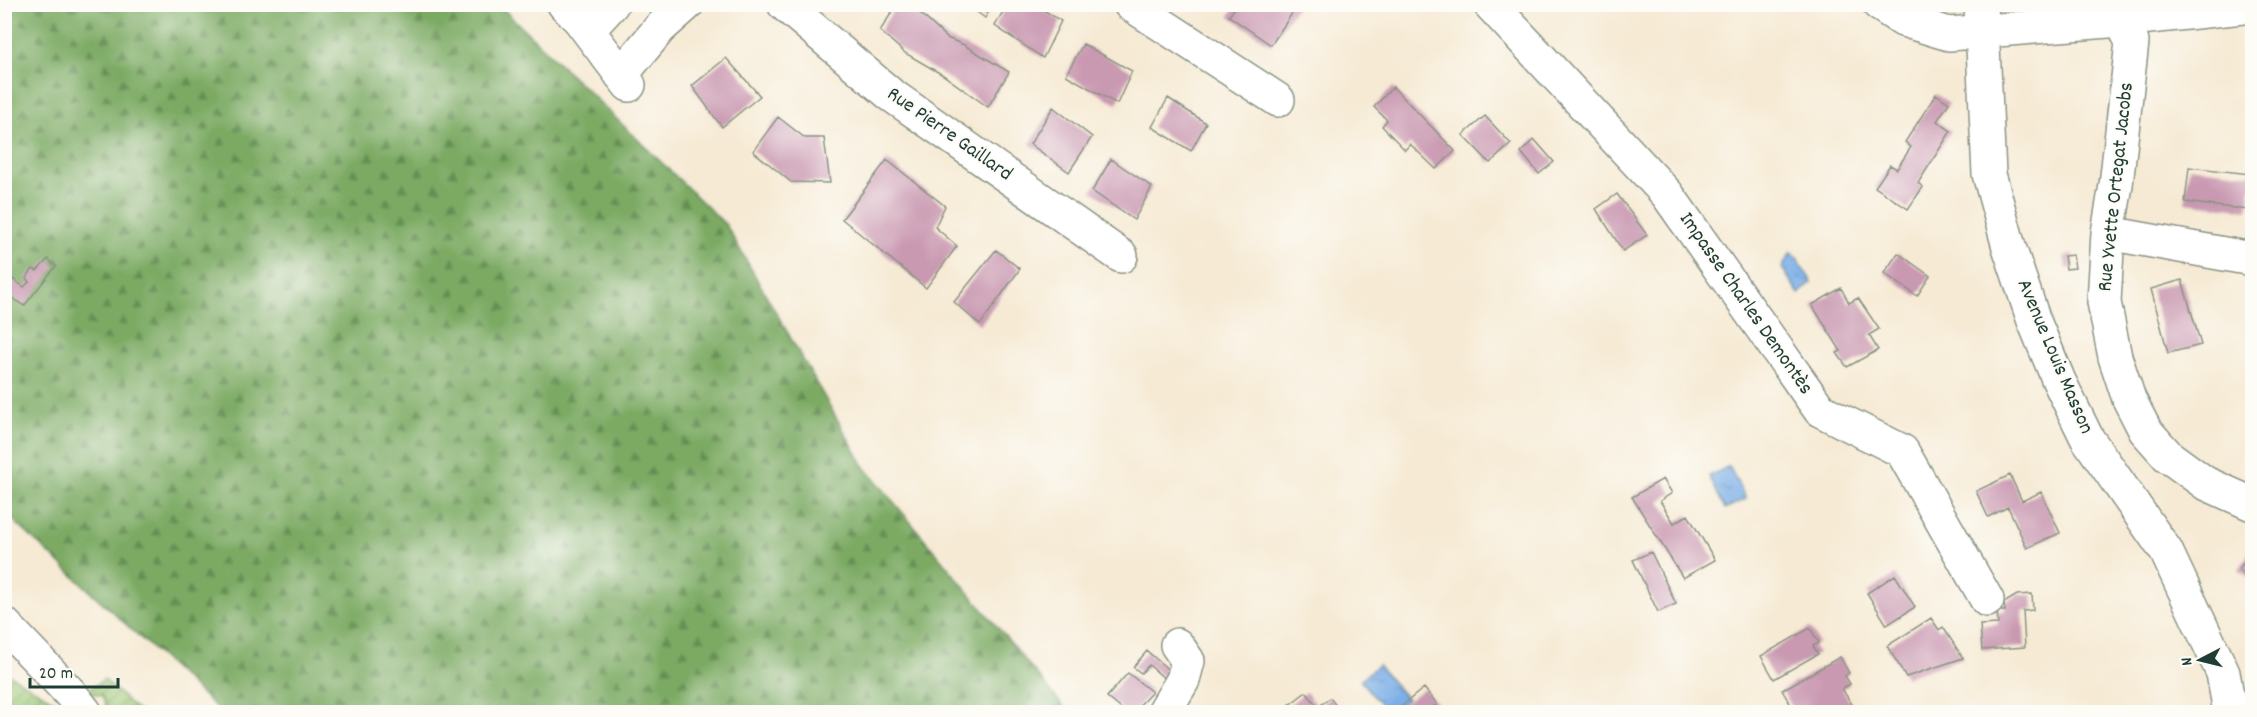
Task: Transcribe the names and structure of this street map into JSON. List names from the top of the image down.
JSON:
{
  "streets": {
    "street": [
      "Rue Pierre Gaillard",
      "Rue Yvette Ortegat Jacobs",
      "Impasse Charles Demontès",
      "Avenue Louis Masson"
    ]
  },
  "scale_bar": "20 m",
  "north": "left"
}
